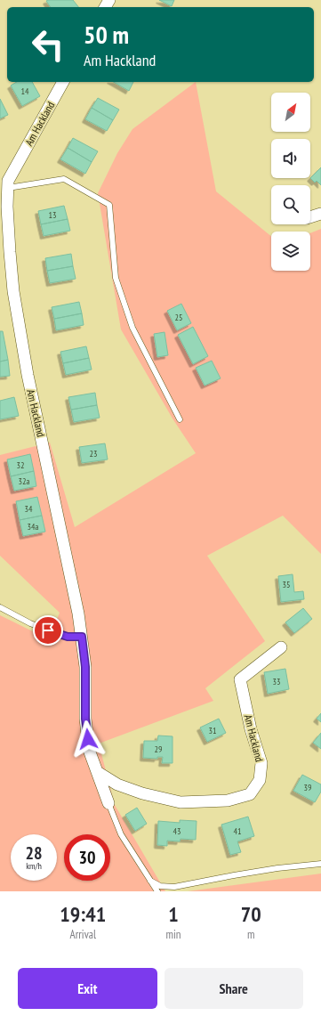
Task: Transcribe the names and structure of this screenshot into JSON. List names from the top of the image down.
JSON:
{
  "streets": {
    "street": ["Am Hackland"]
  },
  "house_numbers": [
    "14",
    "13",
    "25",
    "23",
    "32",
    "32a",
    "34",
    "34a",
    "35",
    "33",
    "31",
    "29",
    "39",
    "43",
    "41"
  ],
  "north": "top right",
  "page": {
    "turn": ["50 m", "Am Hackland"],
    "speed": "28 km/h",
    "limit": "30",
    "eta": [
      "19:41",
      "Arrival",
      "1",
      "min",
      "70",
      "m"
    ],
    "buttons": ["Exit", "Share"]
  }
}
